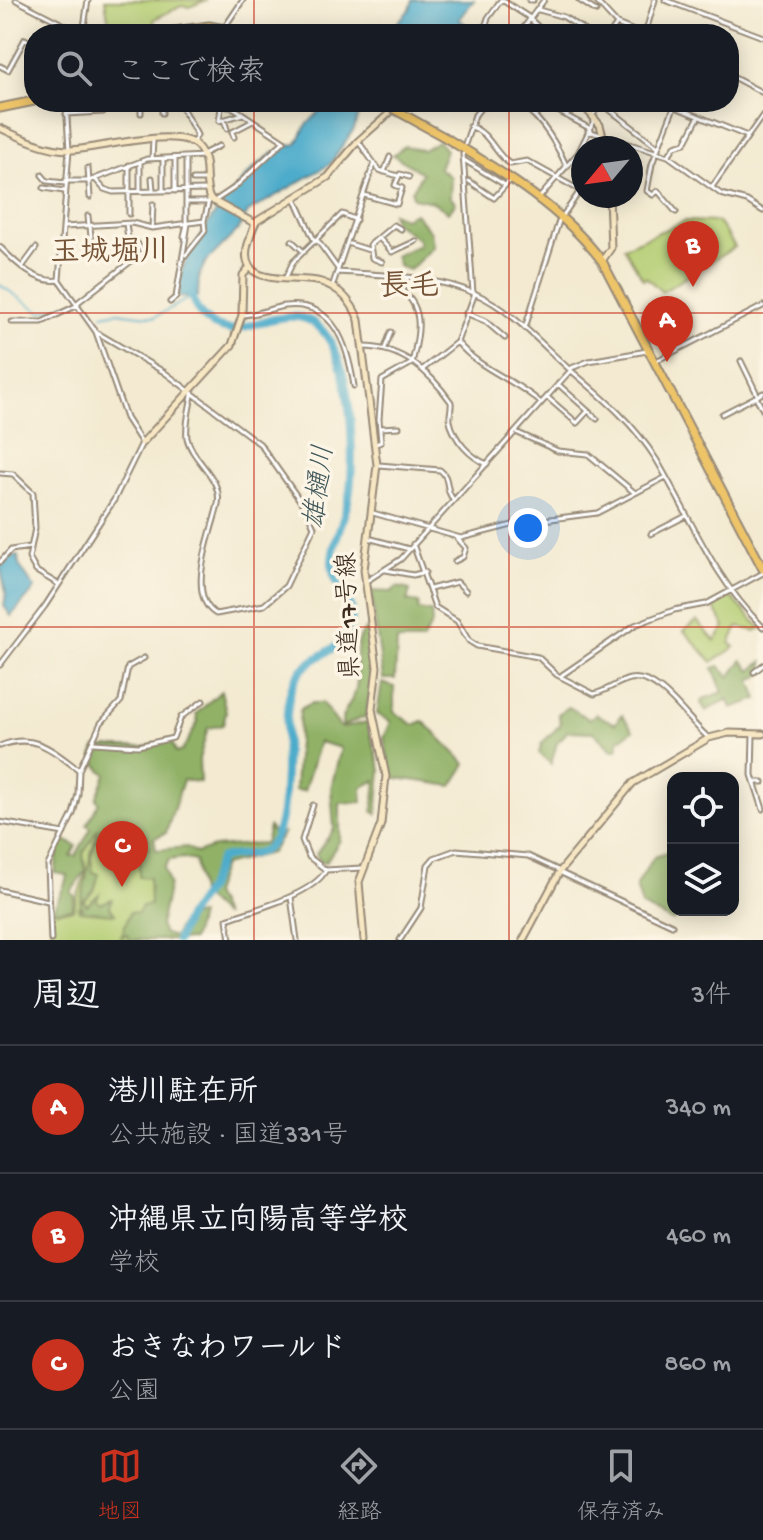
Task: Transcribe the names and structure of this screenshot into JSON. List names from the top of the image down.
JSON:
{
  "streets": {
    "main road": ["県道17号線"]
  },
  "districts": ["玉城堀川", "長毛"],
  "water": ["雄樋川"],
  "north": "bottom left",
  "page": {
    "search": "ここで検索",
    "pins": ["B", "A", "C"],
    "heading": ["周辺", "3件"],
    "list": [
      {
        "mark": "A",
        "name": "港川駐在所",
        "note": "公共施設 · 国道331号",
        "value": "340 m"
      },
      {
        "mark": "B",
        "name": "沖縄県立向陽高等学校",
        "note": "学校",
        "value": "460 m"
      },
      {
        "mark": "C",
        "name": "おきなわワールド",
        "note": "公園",
        "value": "860 m"
      }
    ],
    "nav": ["地図", "経路", "保存済み"]
  }
}
